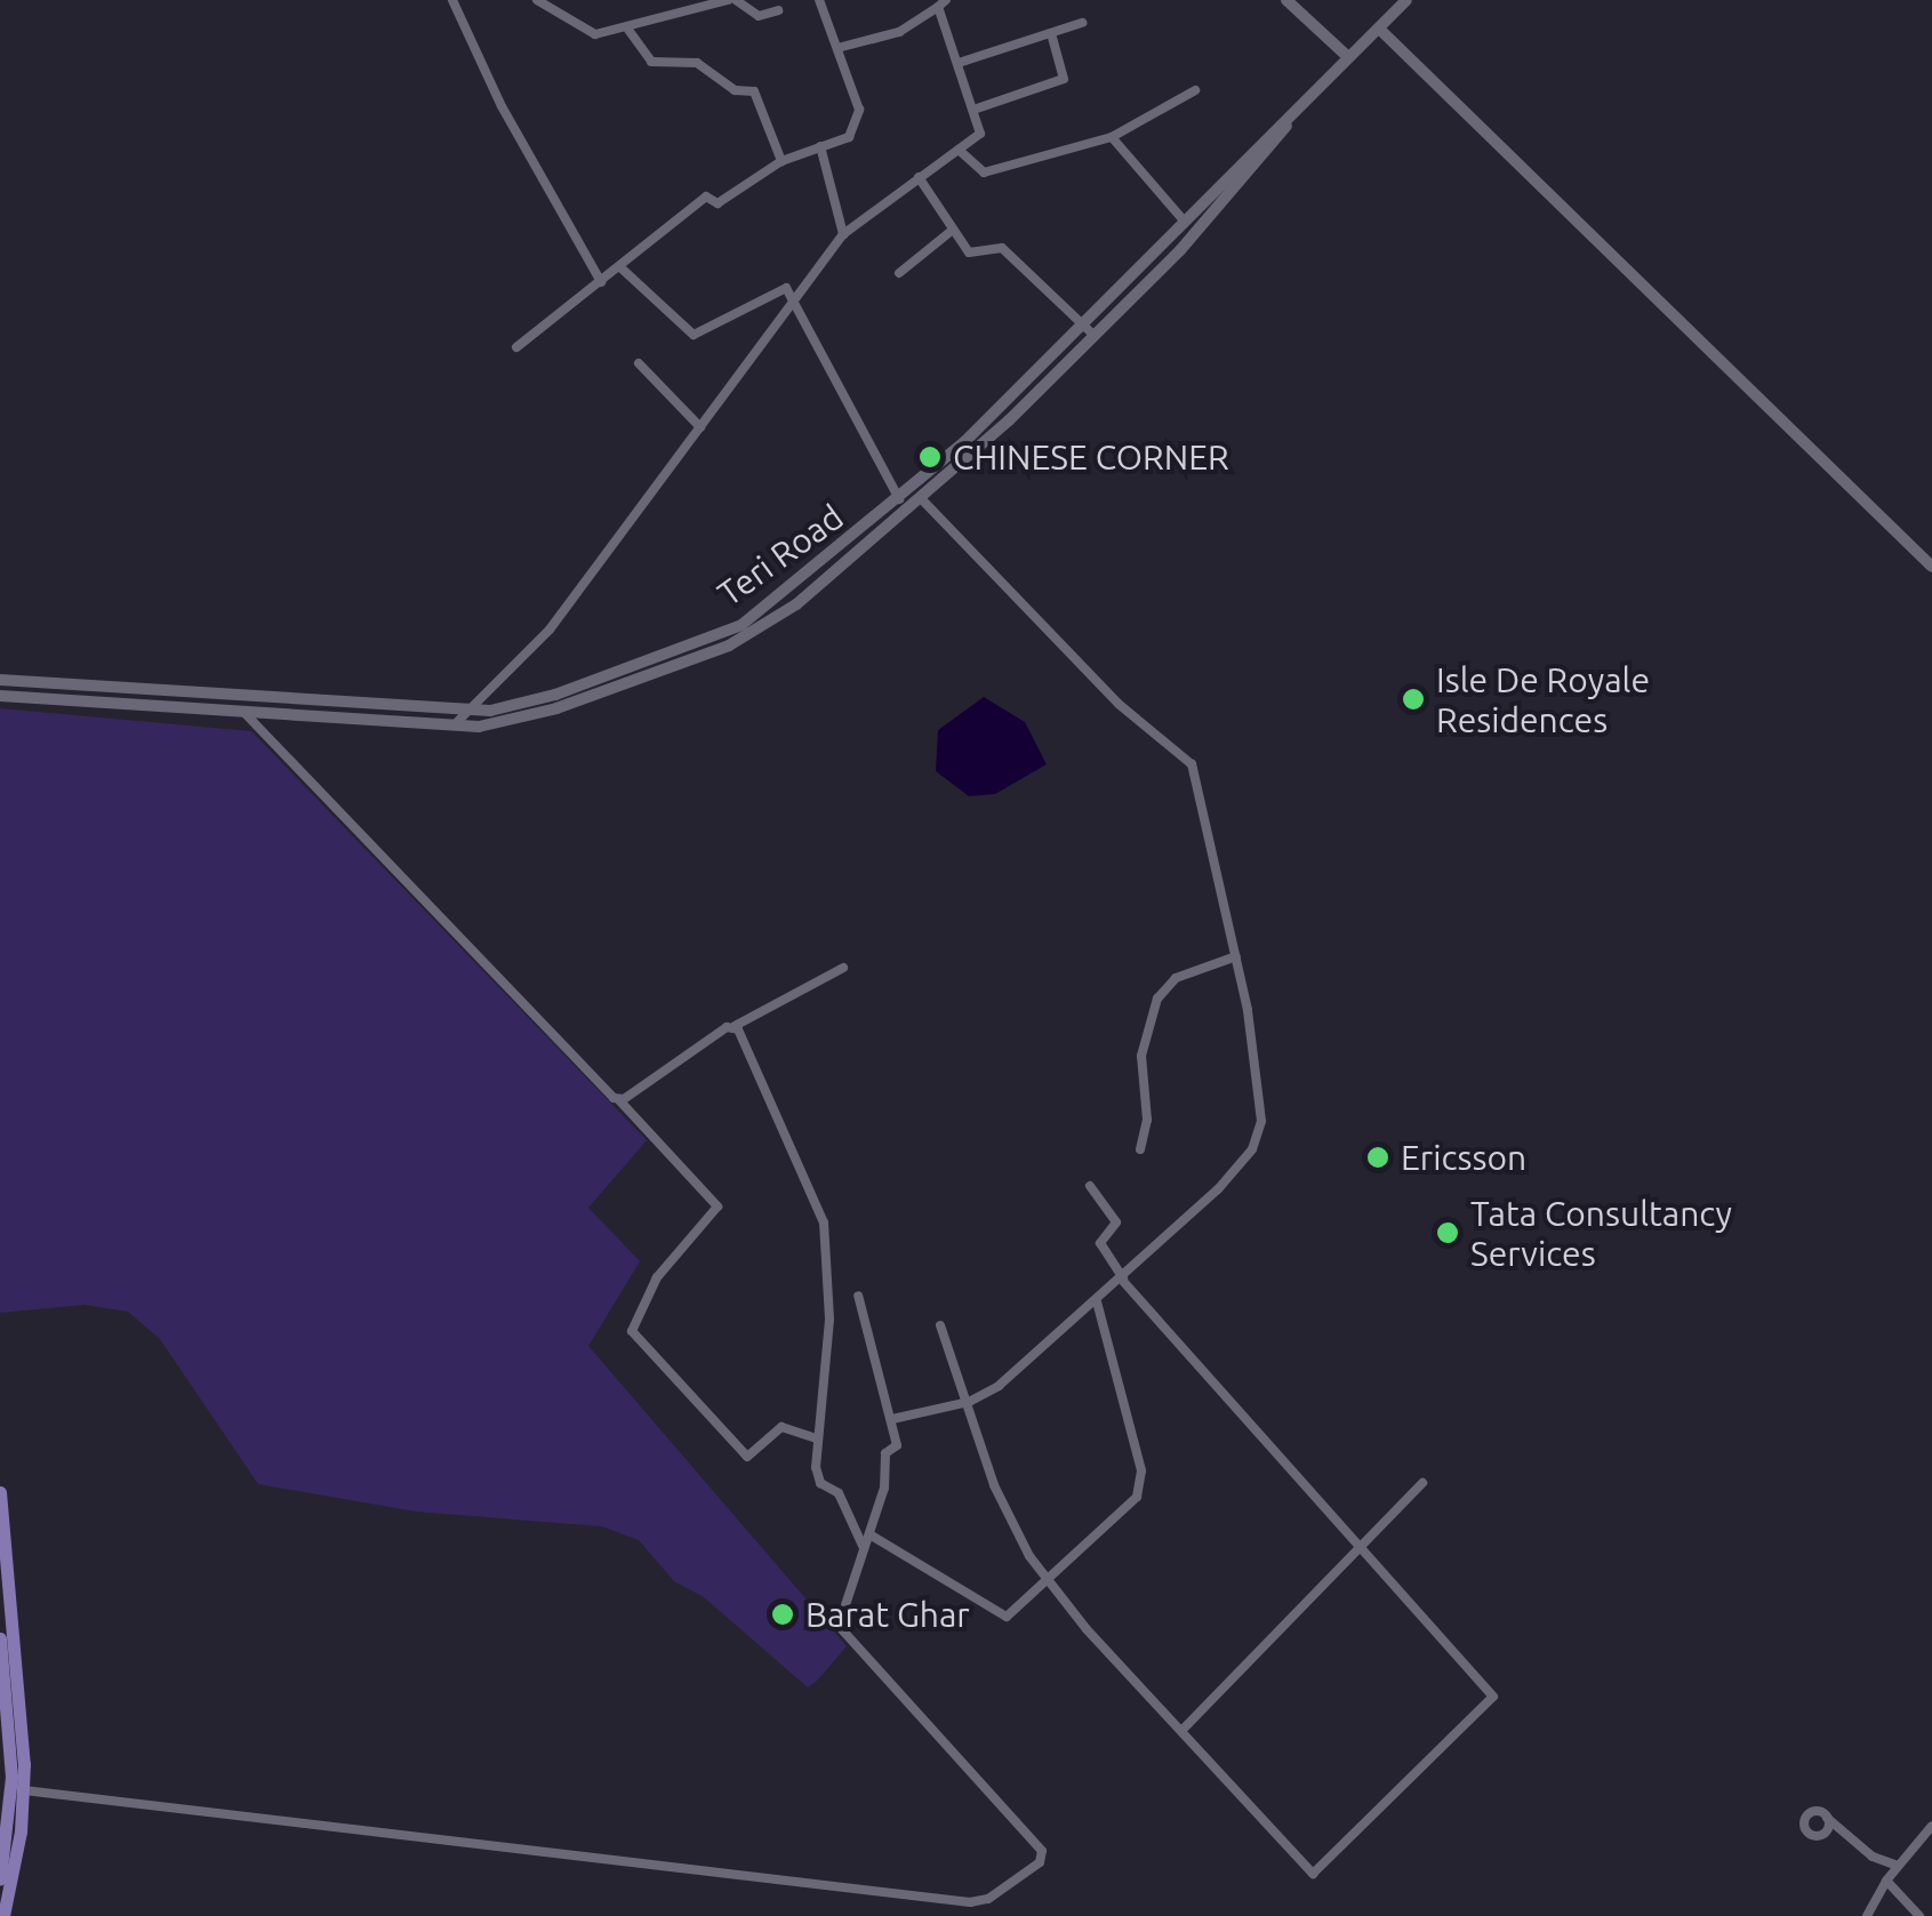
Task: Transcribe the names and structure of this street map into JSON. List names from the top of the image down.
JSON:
{
  "streets": {
    "street": ["Teri Road"]
  },
  "places": [
    "CHINESE CORNER",
    "Isle De Royale Residences",
    "Ericsson",
    "Tata Consultancy Services",
    "Barat Ghar"
  ]
}
